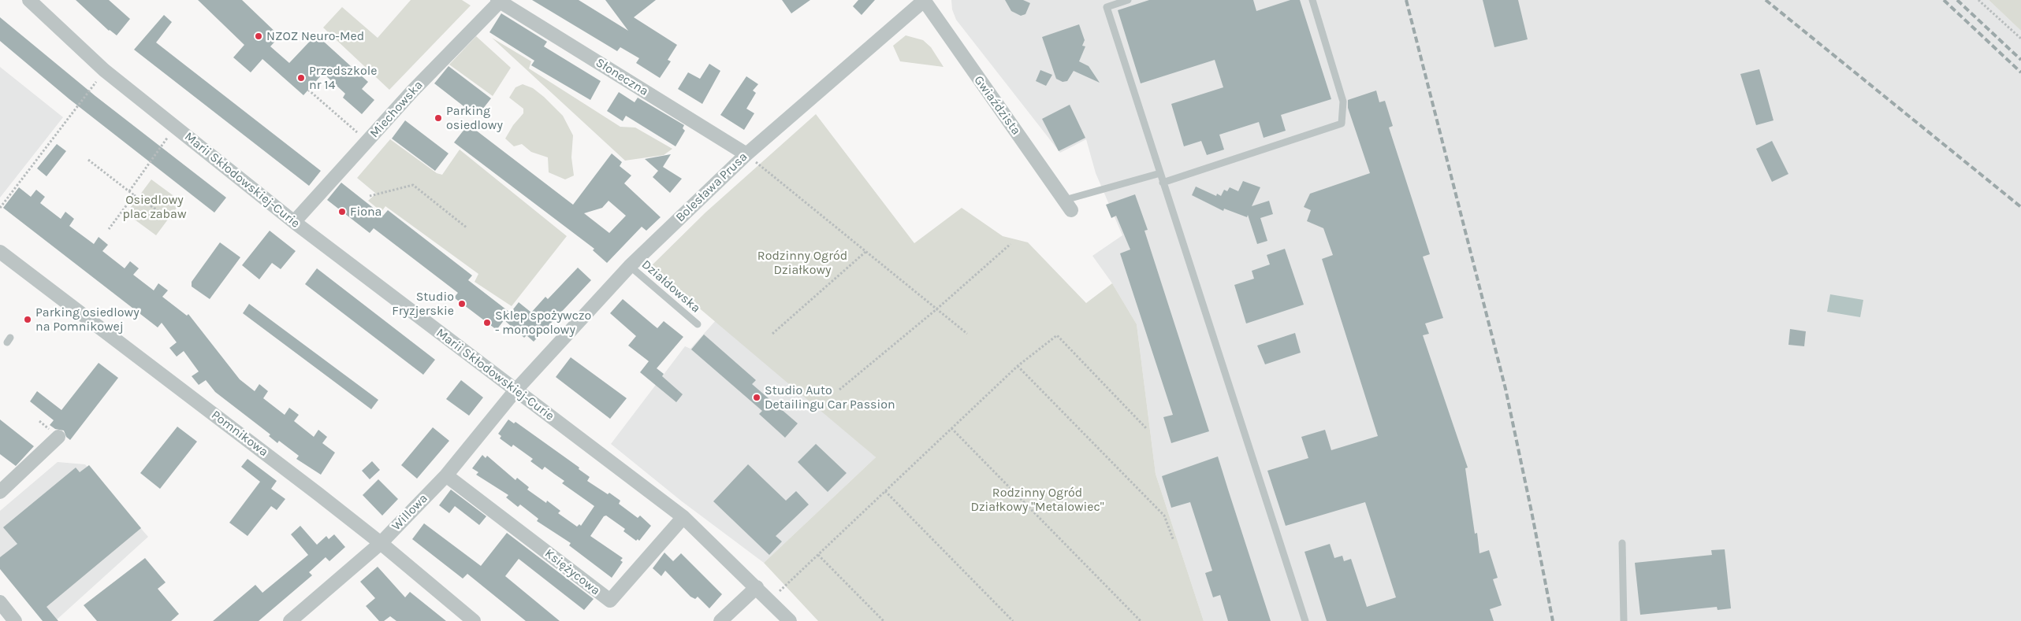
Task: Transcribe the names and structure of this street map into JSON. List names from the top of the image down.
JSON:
{
  "streets": {
    "street": [
      "Słoneczna",
      "Gwiaździsta",
      "Miechowska",
      "Marii Skłodowskiej-Curie",
      "Bolesława Prusa",
      "Pomnikowa",
      "Willowa",
      "Księżycowa"
    ],
    "lane": ["Działdowska"]
  },
  "crossings": [
    ["Słoneczna", "Miechowska"],
    ["Słoneczna", "Bolesława Prusa"],
    ["Gwiaździsta", "Bolesława Prusa"],
    ["Miechowska", "Marii Skłodowskiej-Curie"],
    ["Marii Skłodowskiej-Curie", "Bolesława Prusa"],
    ["Marii Skłodowskiej-Curie", "Willowa"],
    ["Marii Skłodowskiej-Curie", "Księżycowa"],
    ["Bolesława Prusa", "Działdowska"],
    ["Bolesława Prusa", "Willowa"],
    ["Pomnikowa", "Willowa"],
    ["Willowa", "Księżycowa"]
  ],
  "parks": ["Osiedlowy plac zabaw", "Rodzinny Ogród Działkowy", "Rodzinny Ogród Działkowy \"Metalowiec\""],
  "places": [
    "NZOZ Neuro-Med",
    "Przedszkole nr 14",
    "Parking osiedlowy",
    "Fiona",
    "Studio Fryzjerskie",
    "Parking osiedlowy na Pomnikowej",
    "Sklep spożywczo - monopolowy",
    "Studio Auto Detailingu Car Passion"
  ]
}
